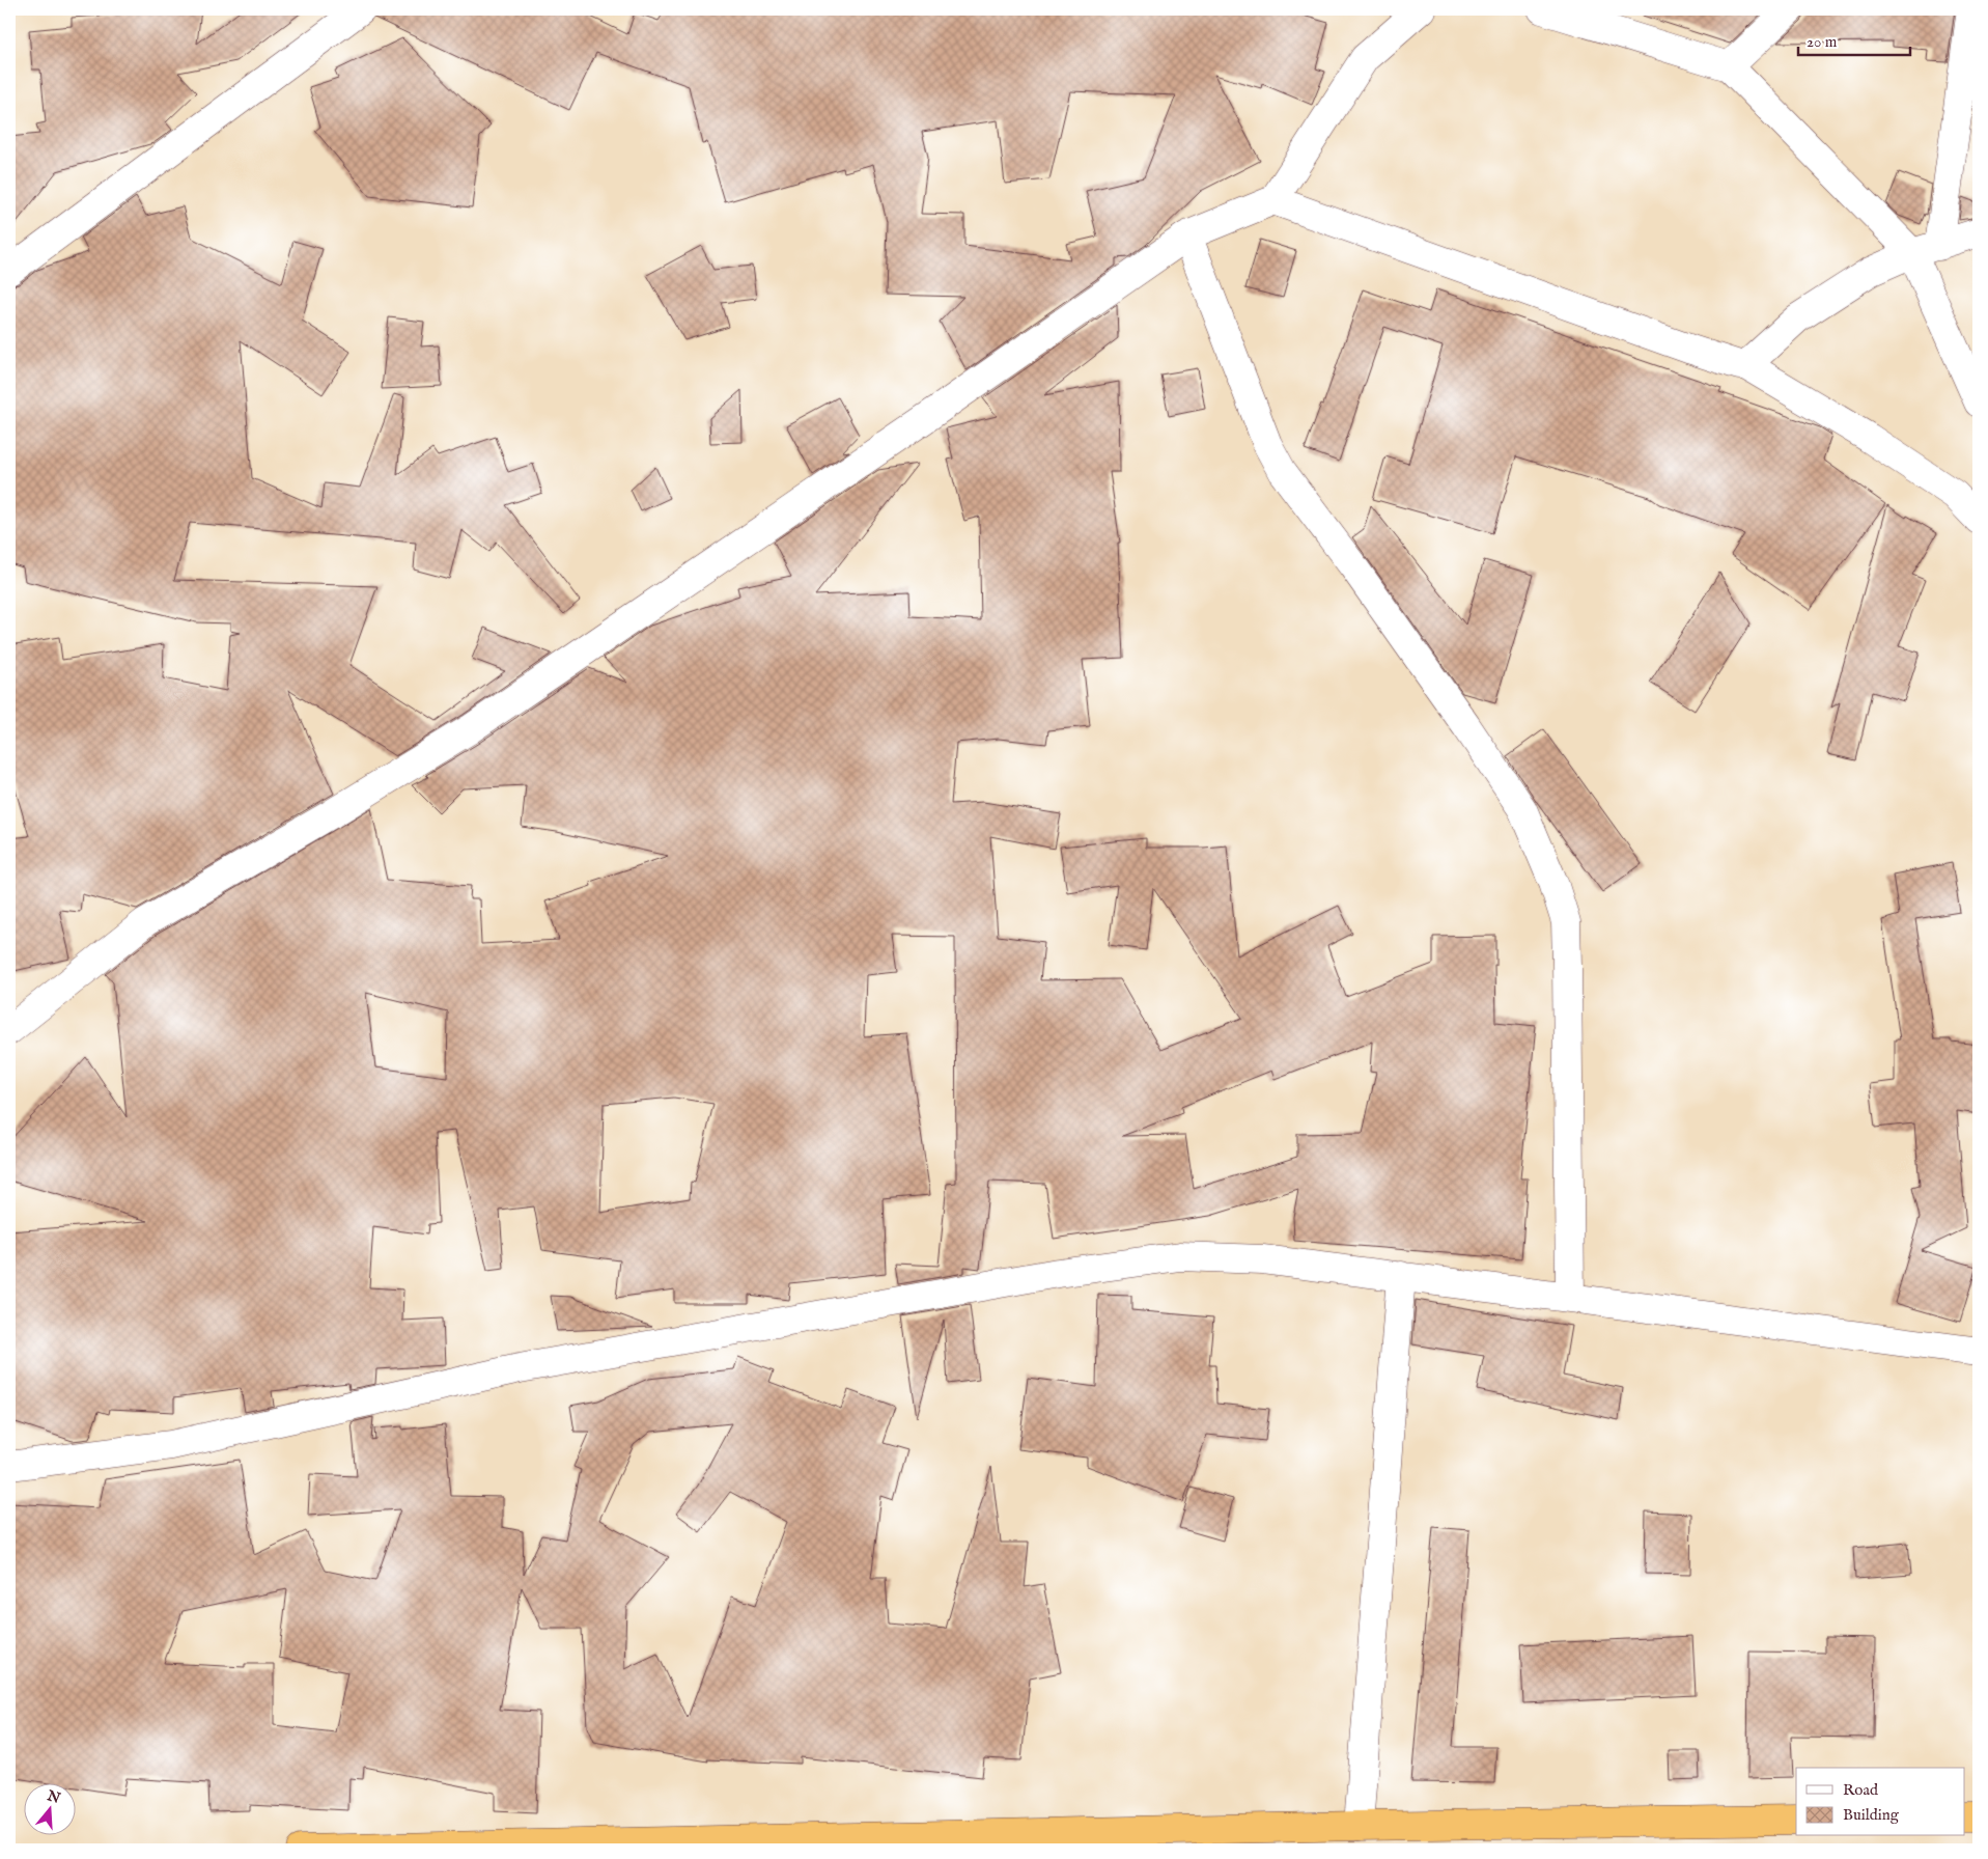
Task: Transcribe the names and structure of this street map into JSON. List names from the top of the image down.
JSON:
{
  "legend": ["Road", "Building"],
  "scale_bar": "20 m",
  "north": "top"
}
